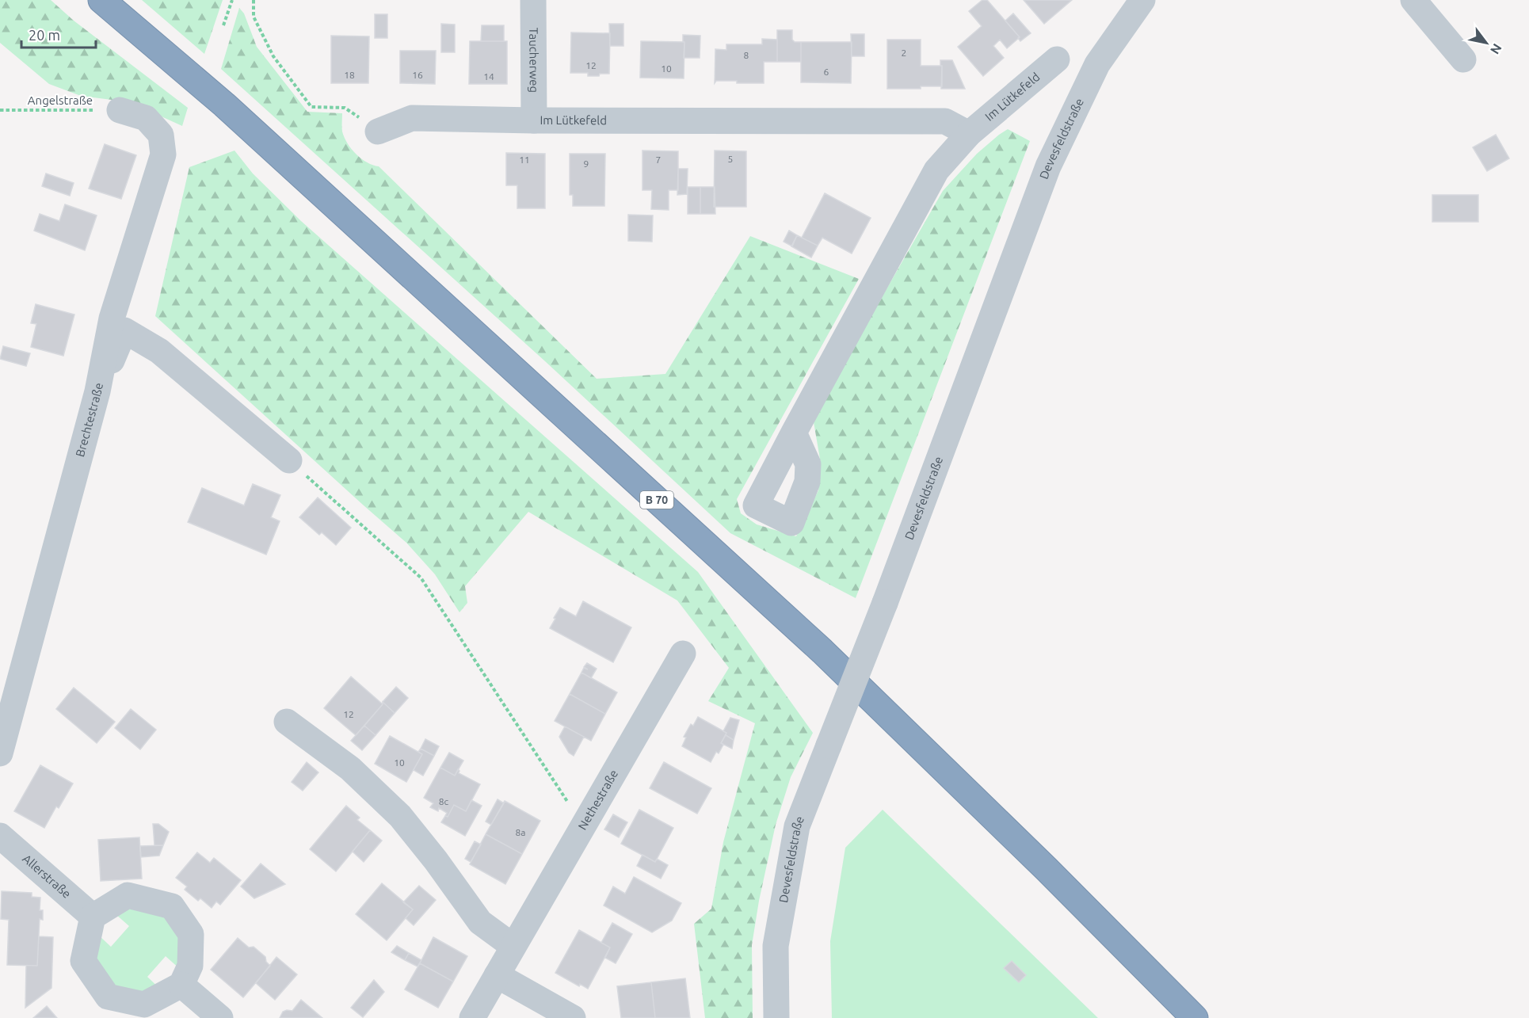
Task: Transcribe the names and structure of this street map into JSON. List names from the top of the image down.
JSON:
{
  "streets": {
    "highway": ["B 70"],
    "street": [
      "Taucherweg",
      "Im Lütkefeld",
      "Devesfeldstraße",
      "Brechtestraße",
      "Nethestraße",
      "Allerstraße"
    ],
    "path": ["Angelstraße"]
  },
  "crossings": [
    ["Taucherweg", "Im Lütkefeld"],
    ["Angelstraße", "Brechtestraße"]
  ],
  "house_numbers": [
    "2",
    "8",
    "12",
    "10",
    "6",
    "18",
    "16",
    "14",
    "5",
    "11",
    "7",
    "9",
    "12",
    "10",
    "8c",
    "8a"
  ],
  "scale_bar": "20 m",
  "north": "bottom right"
}
